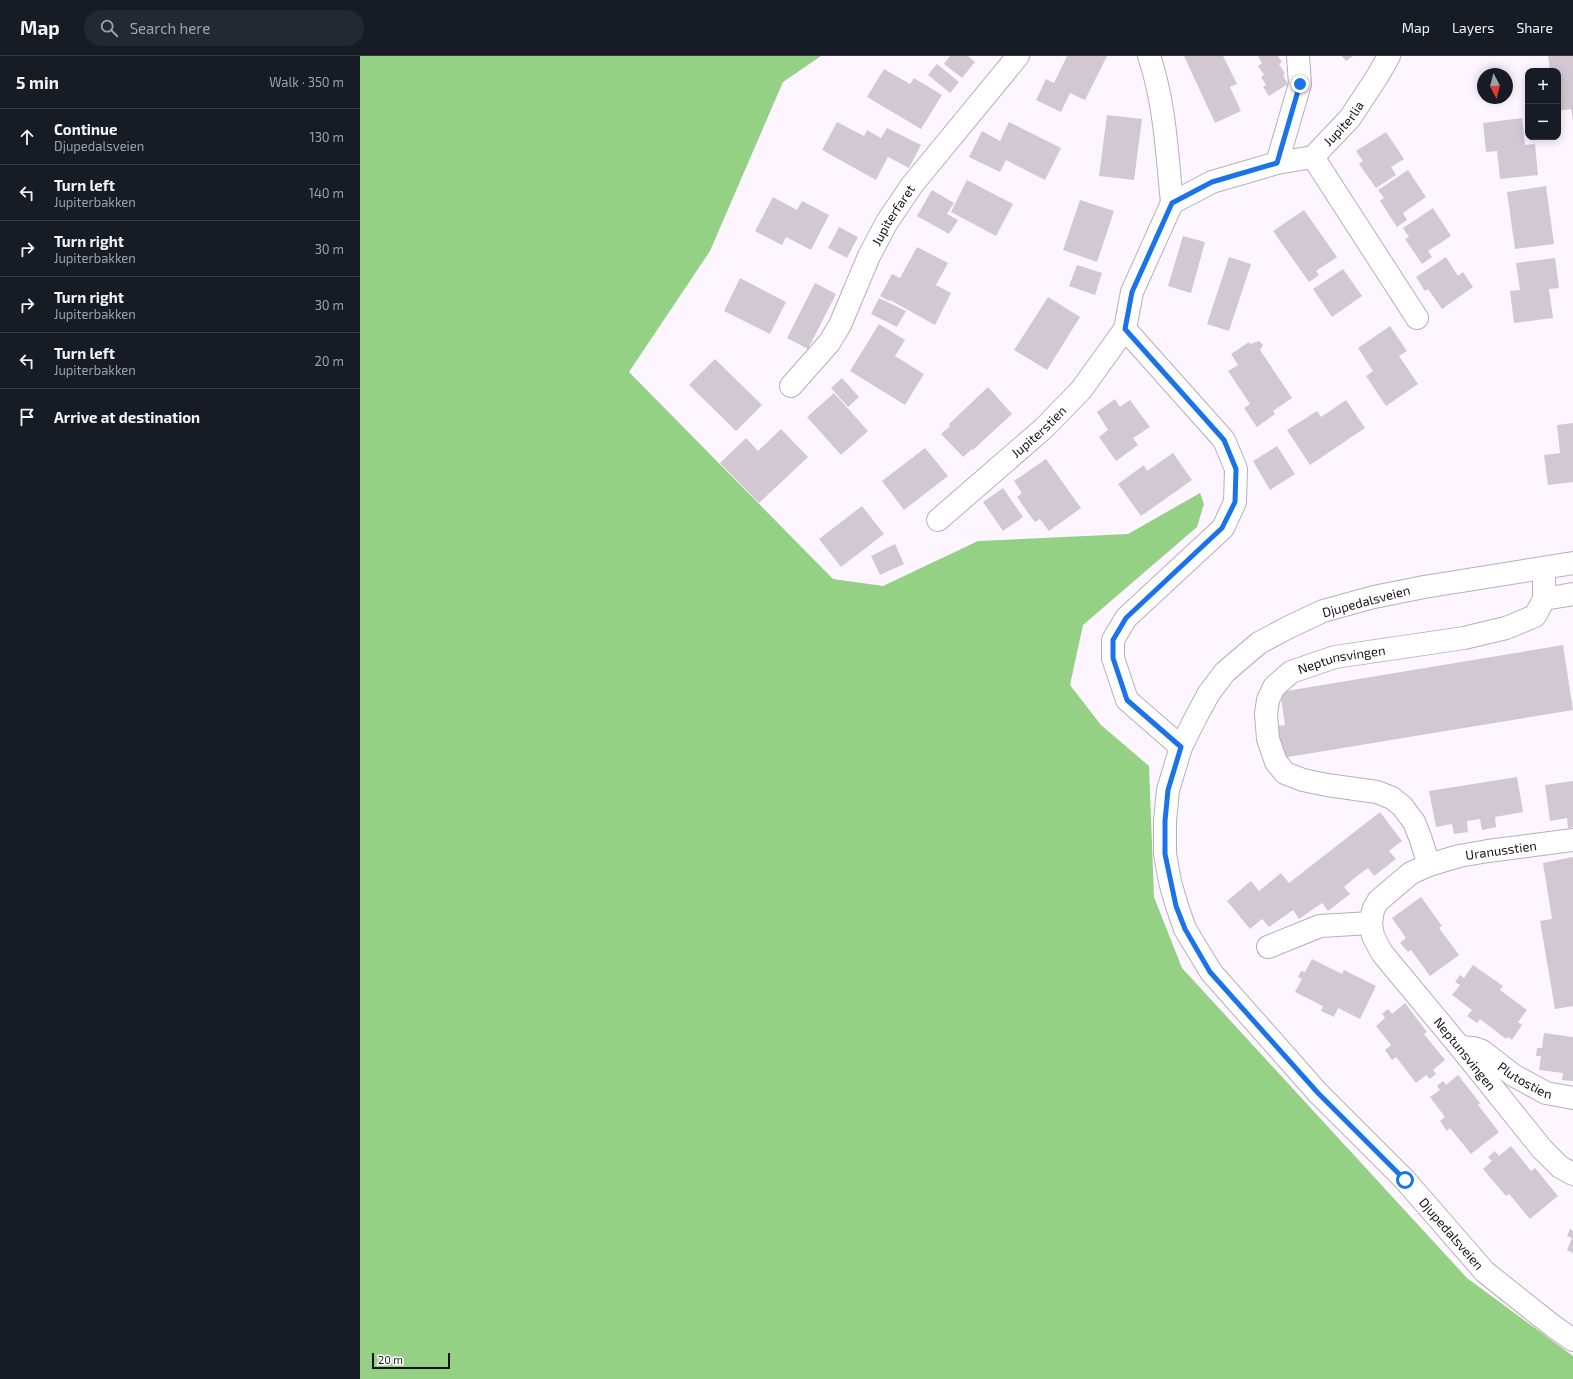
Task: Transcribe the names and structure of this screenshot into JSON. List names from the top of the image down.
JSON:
{
  "streets": {
    "street": [
      "Jupiterlia",
      "Jupiterfaret",
      "Jupiterstien",
      "Djupedalsveien",
      "Neptunsvingen",
      "Uranusstien",
      "Plutostien"
    ]
  },
  "crossings": [
    ["Djupedalsveien", "Neptunsvingen"],
    ["Neptunsvingen", "Uranusstien"],
    ["Neptunsvingen", "Plutostien"]
  ],
  "scale_bar": "20 m",
  "north": "bottom",
  "page": {
    "header": "Map",
    "search": "Search here",
    "nav": ["Map", "Layers", "Share"],
    "heading": ["5 min", "Walk · 350 m"],
    "map_buttons": ["+", "−"],
    "list": [
      ["Continue", "Djupedalsveien", "130 m"],
      ["Turn left", "Jupiterbakken", "140 m"],
      ["Turn right", "Jupiterbakken", "30 m"],
      ["Turn right", "Jupiterbakken", "30 m"],
      ["Turn left", "Jupiterbakken", "20 m"],
      "Arrive at destination"
    ],
    "scale": "20 m"
  }
}
